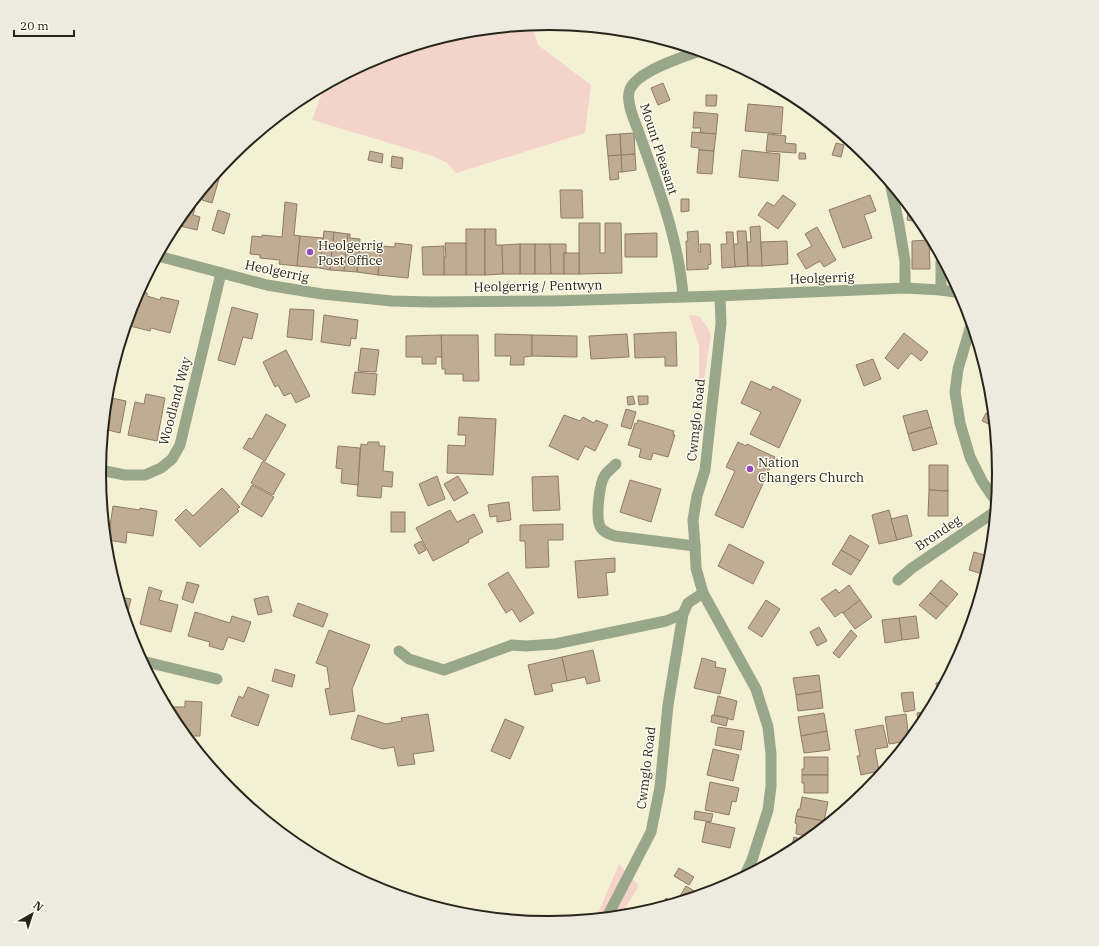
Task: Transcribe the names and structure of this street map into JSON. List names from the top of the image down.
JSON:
{
  "streets": {
    "street": [
      "Mount Pleasant",
      "Heolgerrig",
      "Heolgerrig / Pentwyn",
      "Woodland Way",
      "Cwmglo Road",
      "Brondeg"
    ]
  },
  "crossings": [
    ["Mount Pleasant", "Heolgerrig"],
    ["Mount Pleasant", "Heolgerrig / Pentwyn"],
    ["Heolgerrig", "Heolgerrig / Pentwyn"],
    ["Heolgerrig", "Woodland Way"],
    ["Heolgerrig", "Cwmglo Road"]
  ],
  "places": ["Heolgerrig Post Office", "Nation Changers Church"],
  "scale_bar": "20 m",
  "north": "top right"
}
